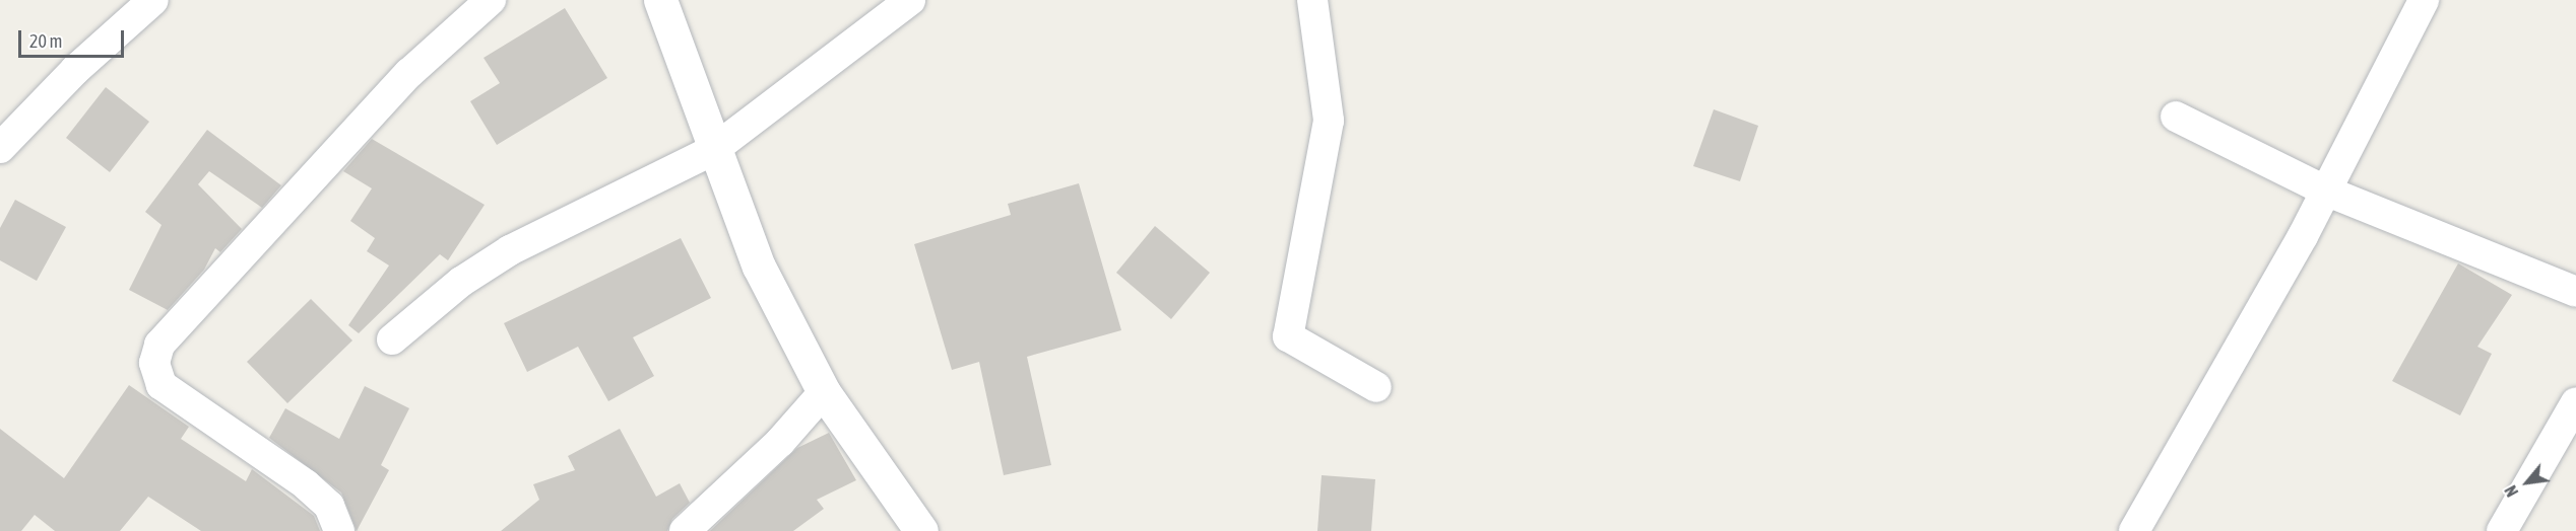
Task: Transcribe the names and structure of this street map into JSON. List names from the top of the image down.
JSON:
{
  "scale_bar": "20 m",
  "north": "bottom left"
}
